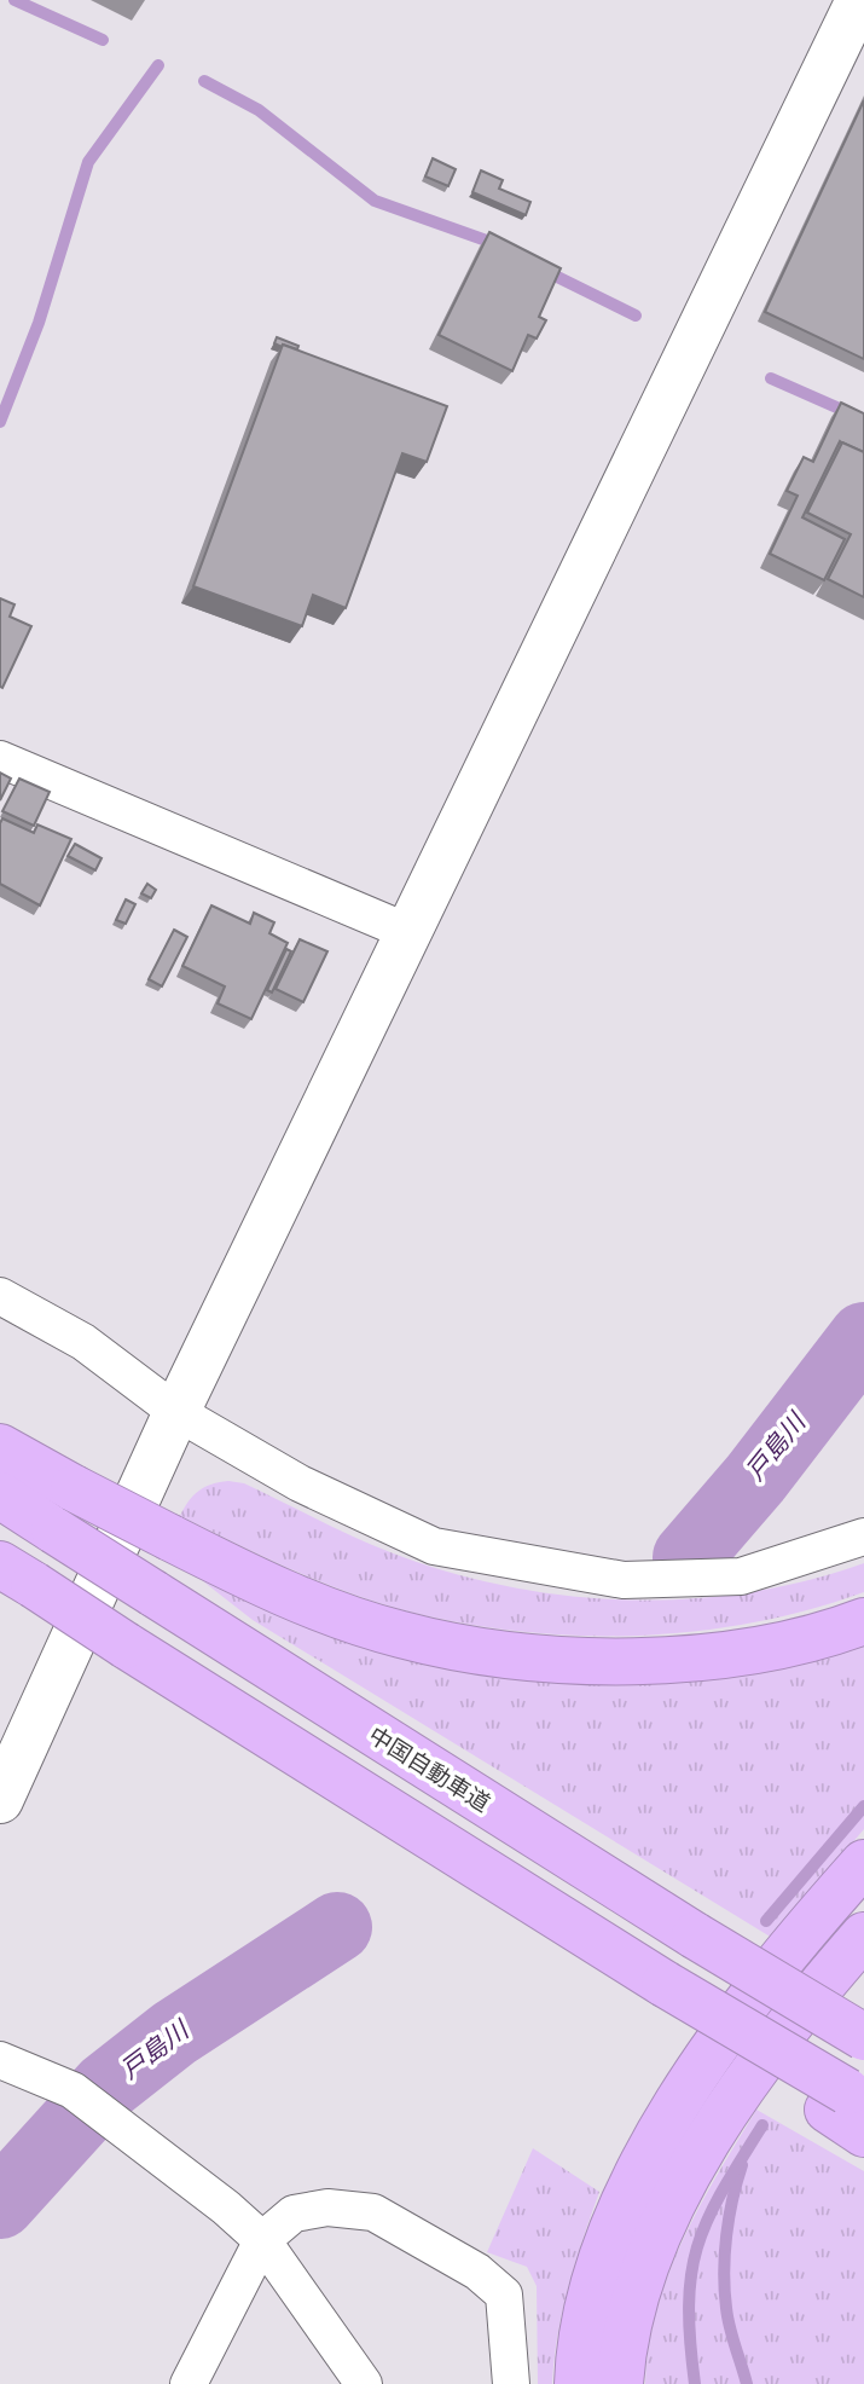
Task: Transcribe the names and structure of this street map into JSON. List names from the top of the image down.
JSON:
{
  "streets": {
    "highway": ["中国自動車道"]
  },
  "water": ["戸島川"]
}
